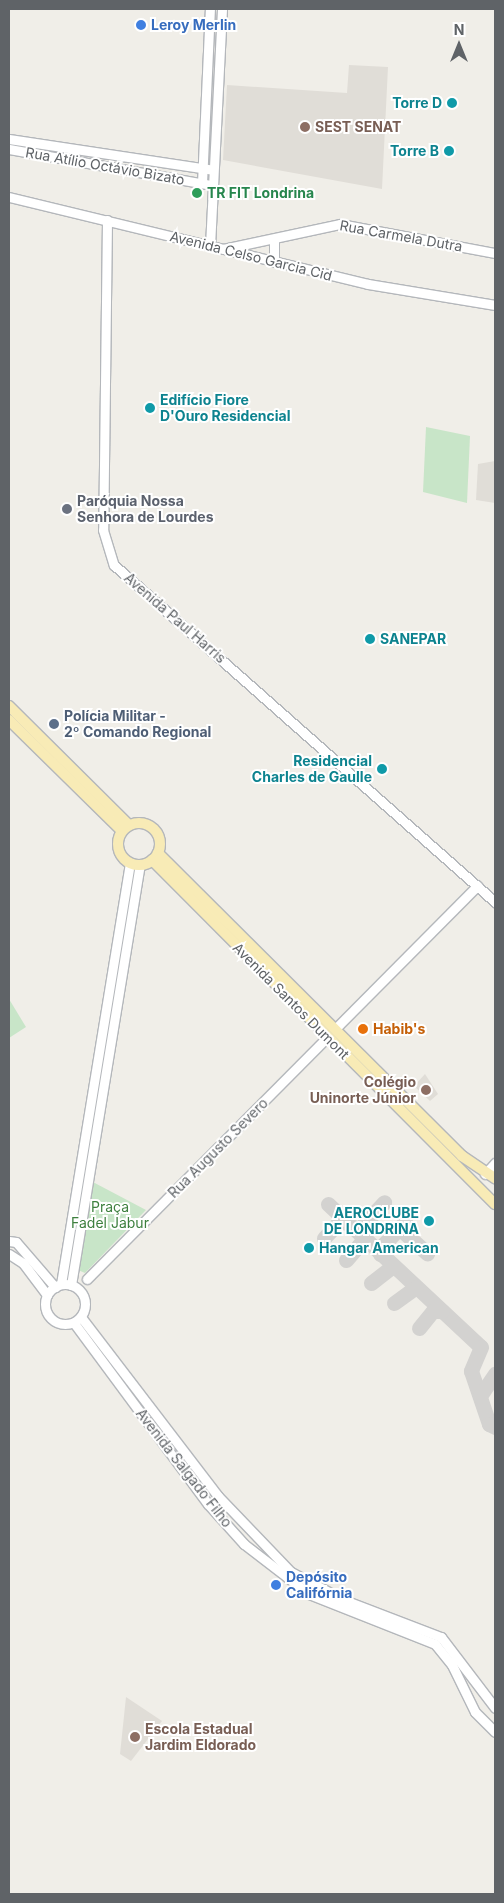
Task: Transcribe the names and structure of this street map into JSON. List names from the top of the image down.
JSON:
{
  "streets": {
    "main road": ["Avenida Santos Dumont"],
    "street": [
      "Rua Atílio Octávio Bizato",
      "Rua Carmela Dutra",
      "Avenida Celso Garcia Cid",
      "Avenida Paul Harris",
      "Rua Augusto Severo",
      "Avenida Salgado Filho"
    ]
  },
  "crossings": [
    ["Rua Carmela Dutra", "Avenida Celso Garcia Cid"],
    ["Avenida Celso Garcia Cid", "Avenida Paul Harris"],
    ["Avenida Santos Dumont", "Rua Augusto Severo"]
  ],
  "parks": ["Praça Fadel Jabur"],
  "places": [
    "Leroy Merlin",
    "Torre D",
    "SEST SENAT",
    "Torre B",
    "TR FIT Londrina",
    "Edifício Fiore D'Ouro Residencial",
    "Paróquia Nossa Senhora de Lourdes",
    "SANEPAR",
    "Polícia Militar - 2º Comando Regional",
    "Residencial Charles de Gaulle",
    "Habib's",
    "Colégio Uninorte Júnior",
    "AEROCLUBE DE LONDRINA",
    "Hangar American",
    "Depósito Califórnia",
    "Escola Estadual Jardim Eldorado"
  ],
  "north": "top"
}
